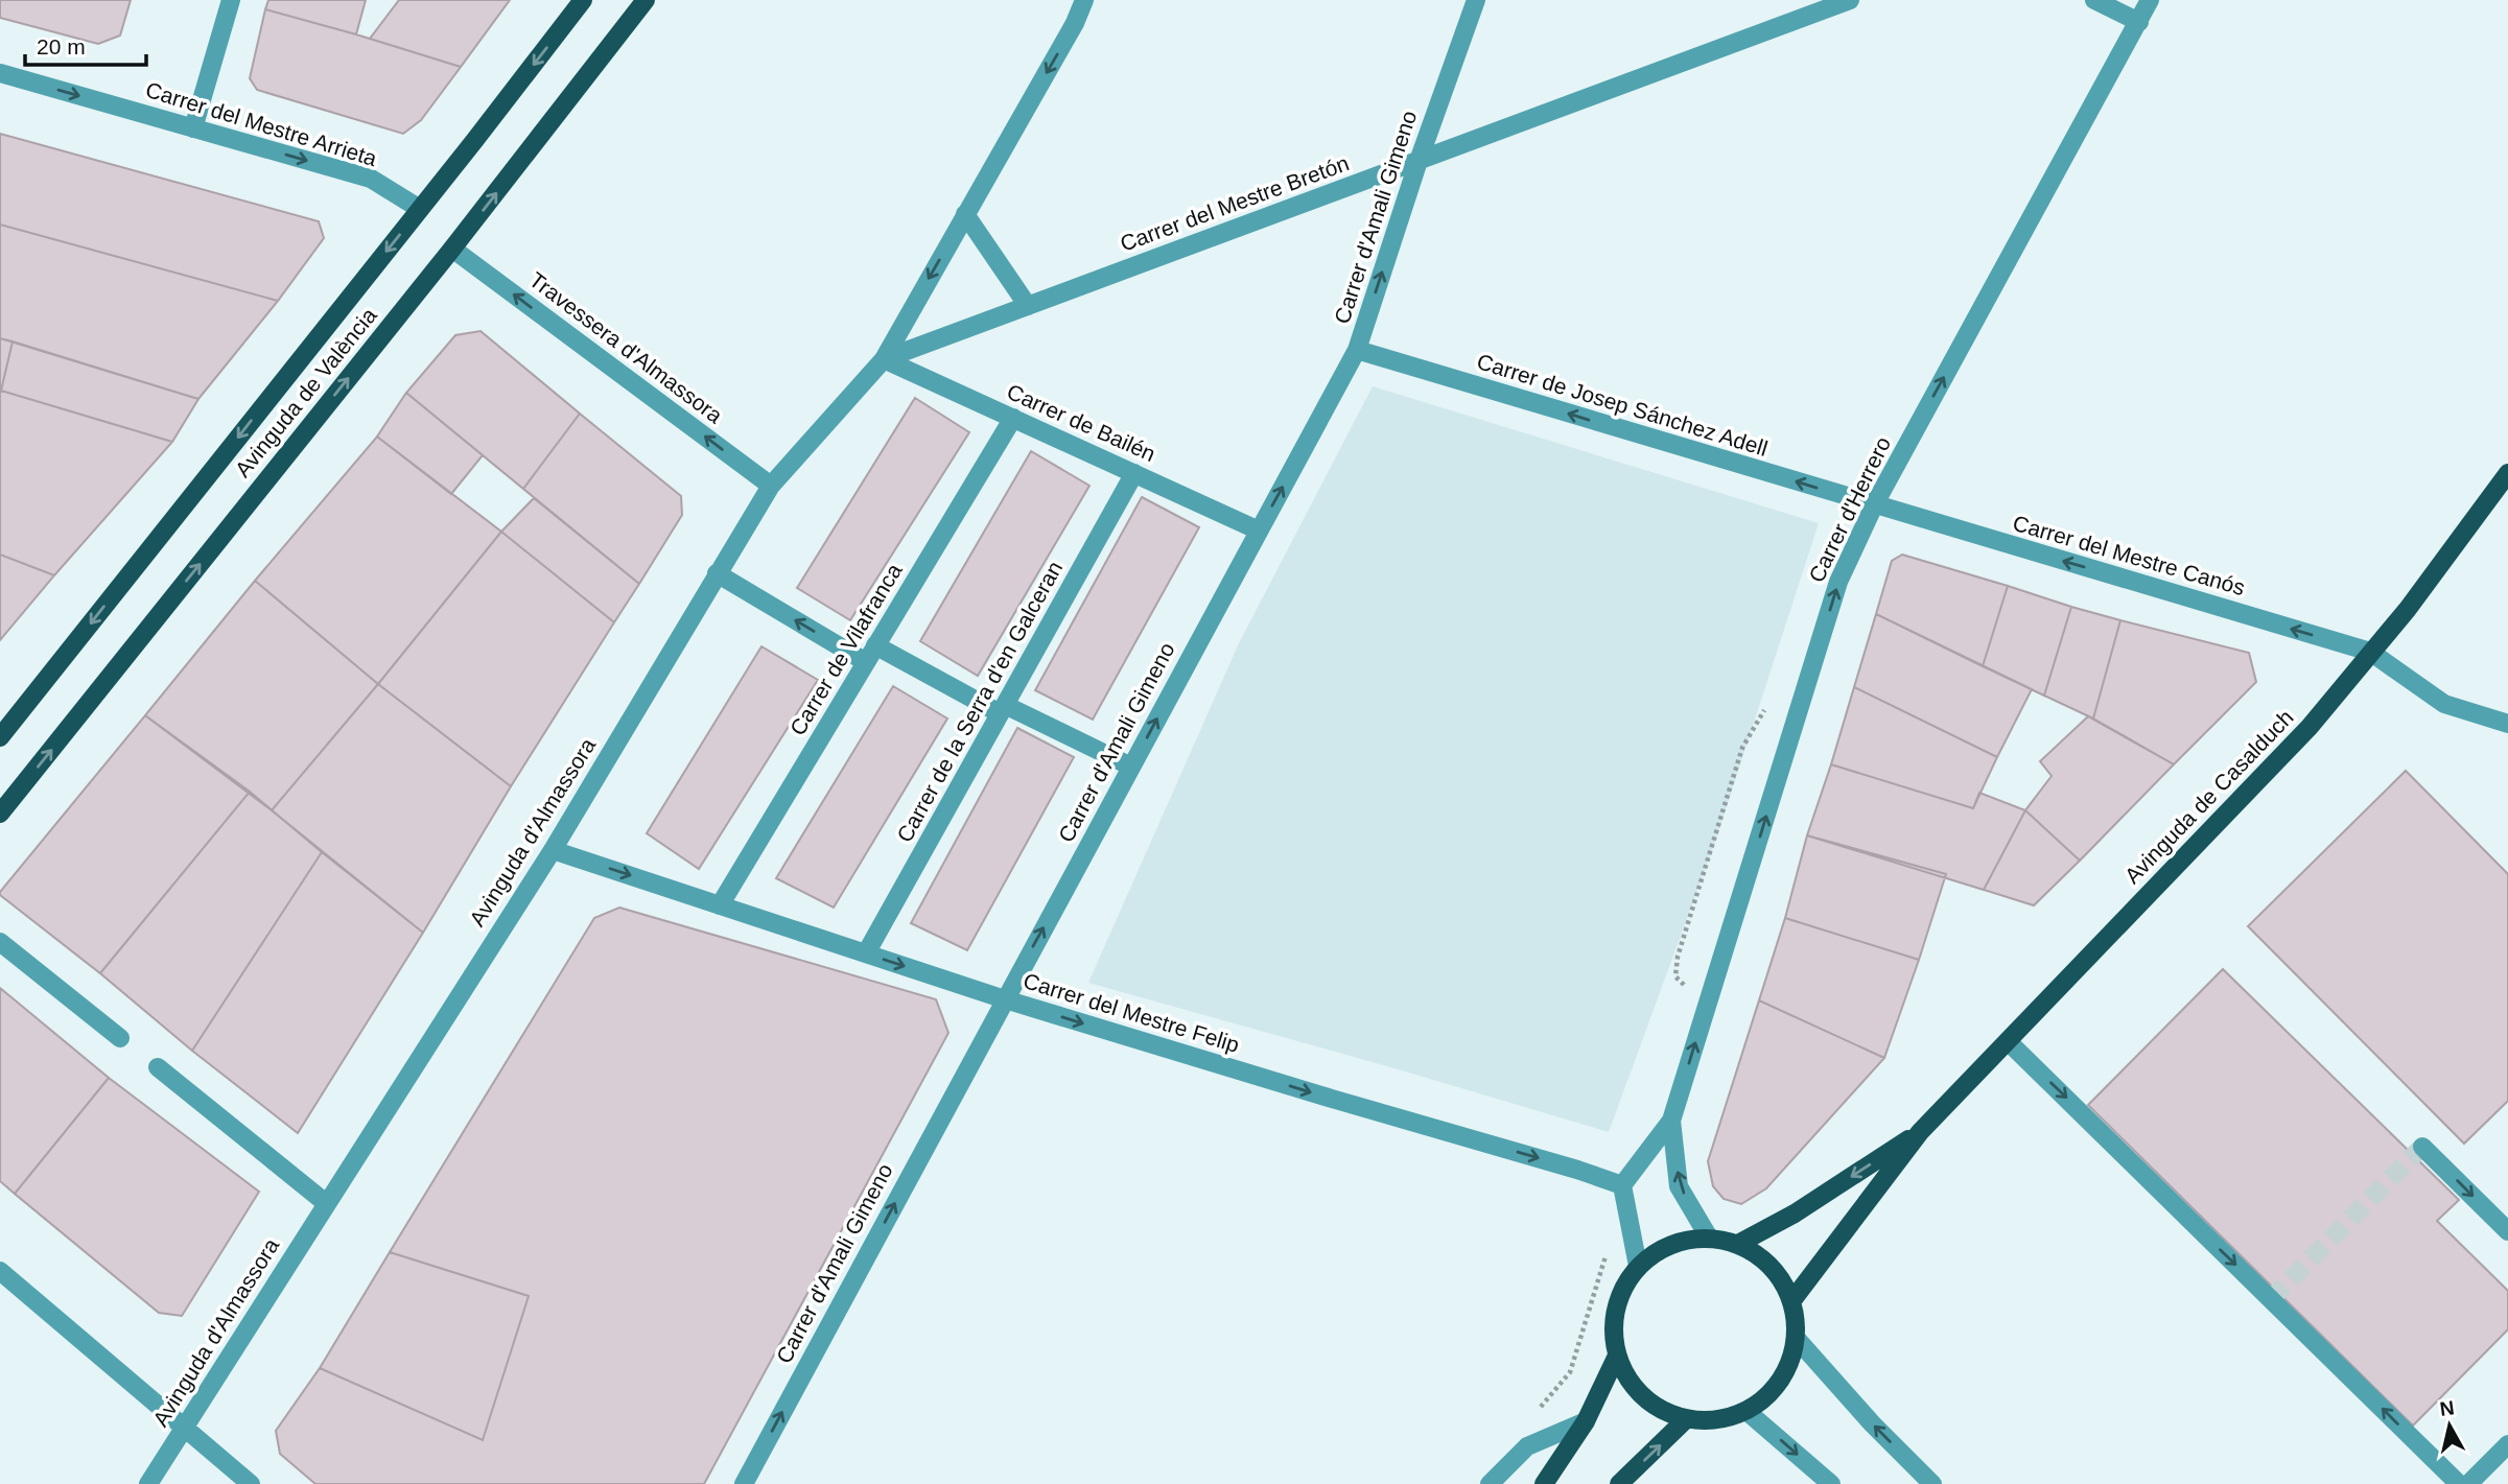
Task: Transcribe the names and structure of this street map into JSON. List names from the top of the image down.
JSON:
{
  "streets": {
    "main road": ["Avinguda de València", "Avinguda de Casalduch"],
    "street": [
      "Carrer del Mestre Arrieta",
      "Carrer del Mestre Bretón",
      "Carrer d'Amali Gimeno",
      "Travessera d'Almassora",
      "Carrer de Josep Sánchez Adell",
      "Carrer de Bailén",
      "Carrer d'Herrero",
      "Carrer del Mestre Canós",
      "Carrer de Vilafranca",
      "Carrer de la Serra d'en Galceran",
      "Avinguda d'Almassora",
      "Carrer del Mestre Felip"
    ]
  },
  "crossings": [
    ["Carrer del Mestre Arrieta", "Avinguda de València"],
    ["Carrer del Mestre Bretón", "Carrer d'Amali Gimeno"],
    ["Carrer del Mestre Bretón", "Carrer de Bailén"],
    ["Carrer del Mestre Bretón", "Avinguda d'Almassora"],
    ["Carrer d'Amali Gimeno", "Carrer de Josep Sánchez Adell"],
    ["Carrer d'Amali Gimeno", "Carrer de Bailén"],
    ["Carrer d'Amali Gimeno", "Carrer del Mestre Felip"],
    ["Travessera d'Almassora", "Avinguda de València"],
    ["Travessera d'Almassora", "Avinguda d'Almassora"],
    ["Carrer de Josep Sánchez Adell", "Carrer d'Herrero"],
    ["Carrer de Josep Sánchez Adell", "Carrer del Mestre Canós"],
    ["Carrer de Bailén", "Carrer de Vilafranca"],
    ["Carrer de Bailén", "Carrer de la Serra d'en Galceran"],
    ["Carrer de Bailén", "Avinguda d'Almassora"],
    ["Carrer d'Herrero", "Carrer del Mestre Canós"],
    ["Carrer d'Herrero", "Avinguda de Casalduch"],
    ["Carrer d'Herrero", "Carrer del Mestre Felip"],
    ["Carrer del Mestre Canós", "Avinguda de Casalduch"],
    ["Carrer de Vilafranca", "Carrer del Mestre Felip"],
    ["Carrer de la Serra d'en Galceran", "Carrer del Mestre Felip"],
    ["Avinguda d'Almassora", "Carrer del Mestre Felip"]
  ],
  "one_way": [
    "Carrer del Mestre Arrieta",
    "Carrer d'Amali Gimeno",
    "Travessera d'Almassora",
    "Carrer de Josep Sánchez Adell",
    "Carrer d'Herrero",
    "Carrer del Mestre Canós",
    "Carrer del Mestre Felip"
  ],
  "scale_bar": "20 m",
  "north": "top"
}
